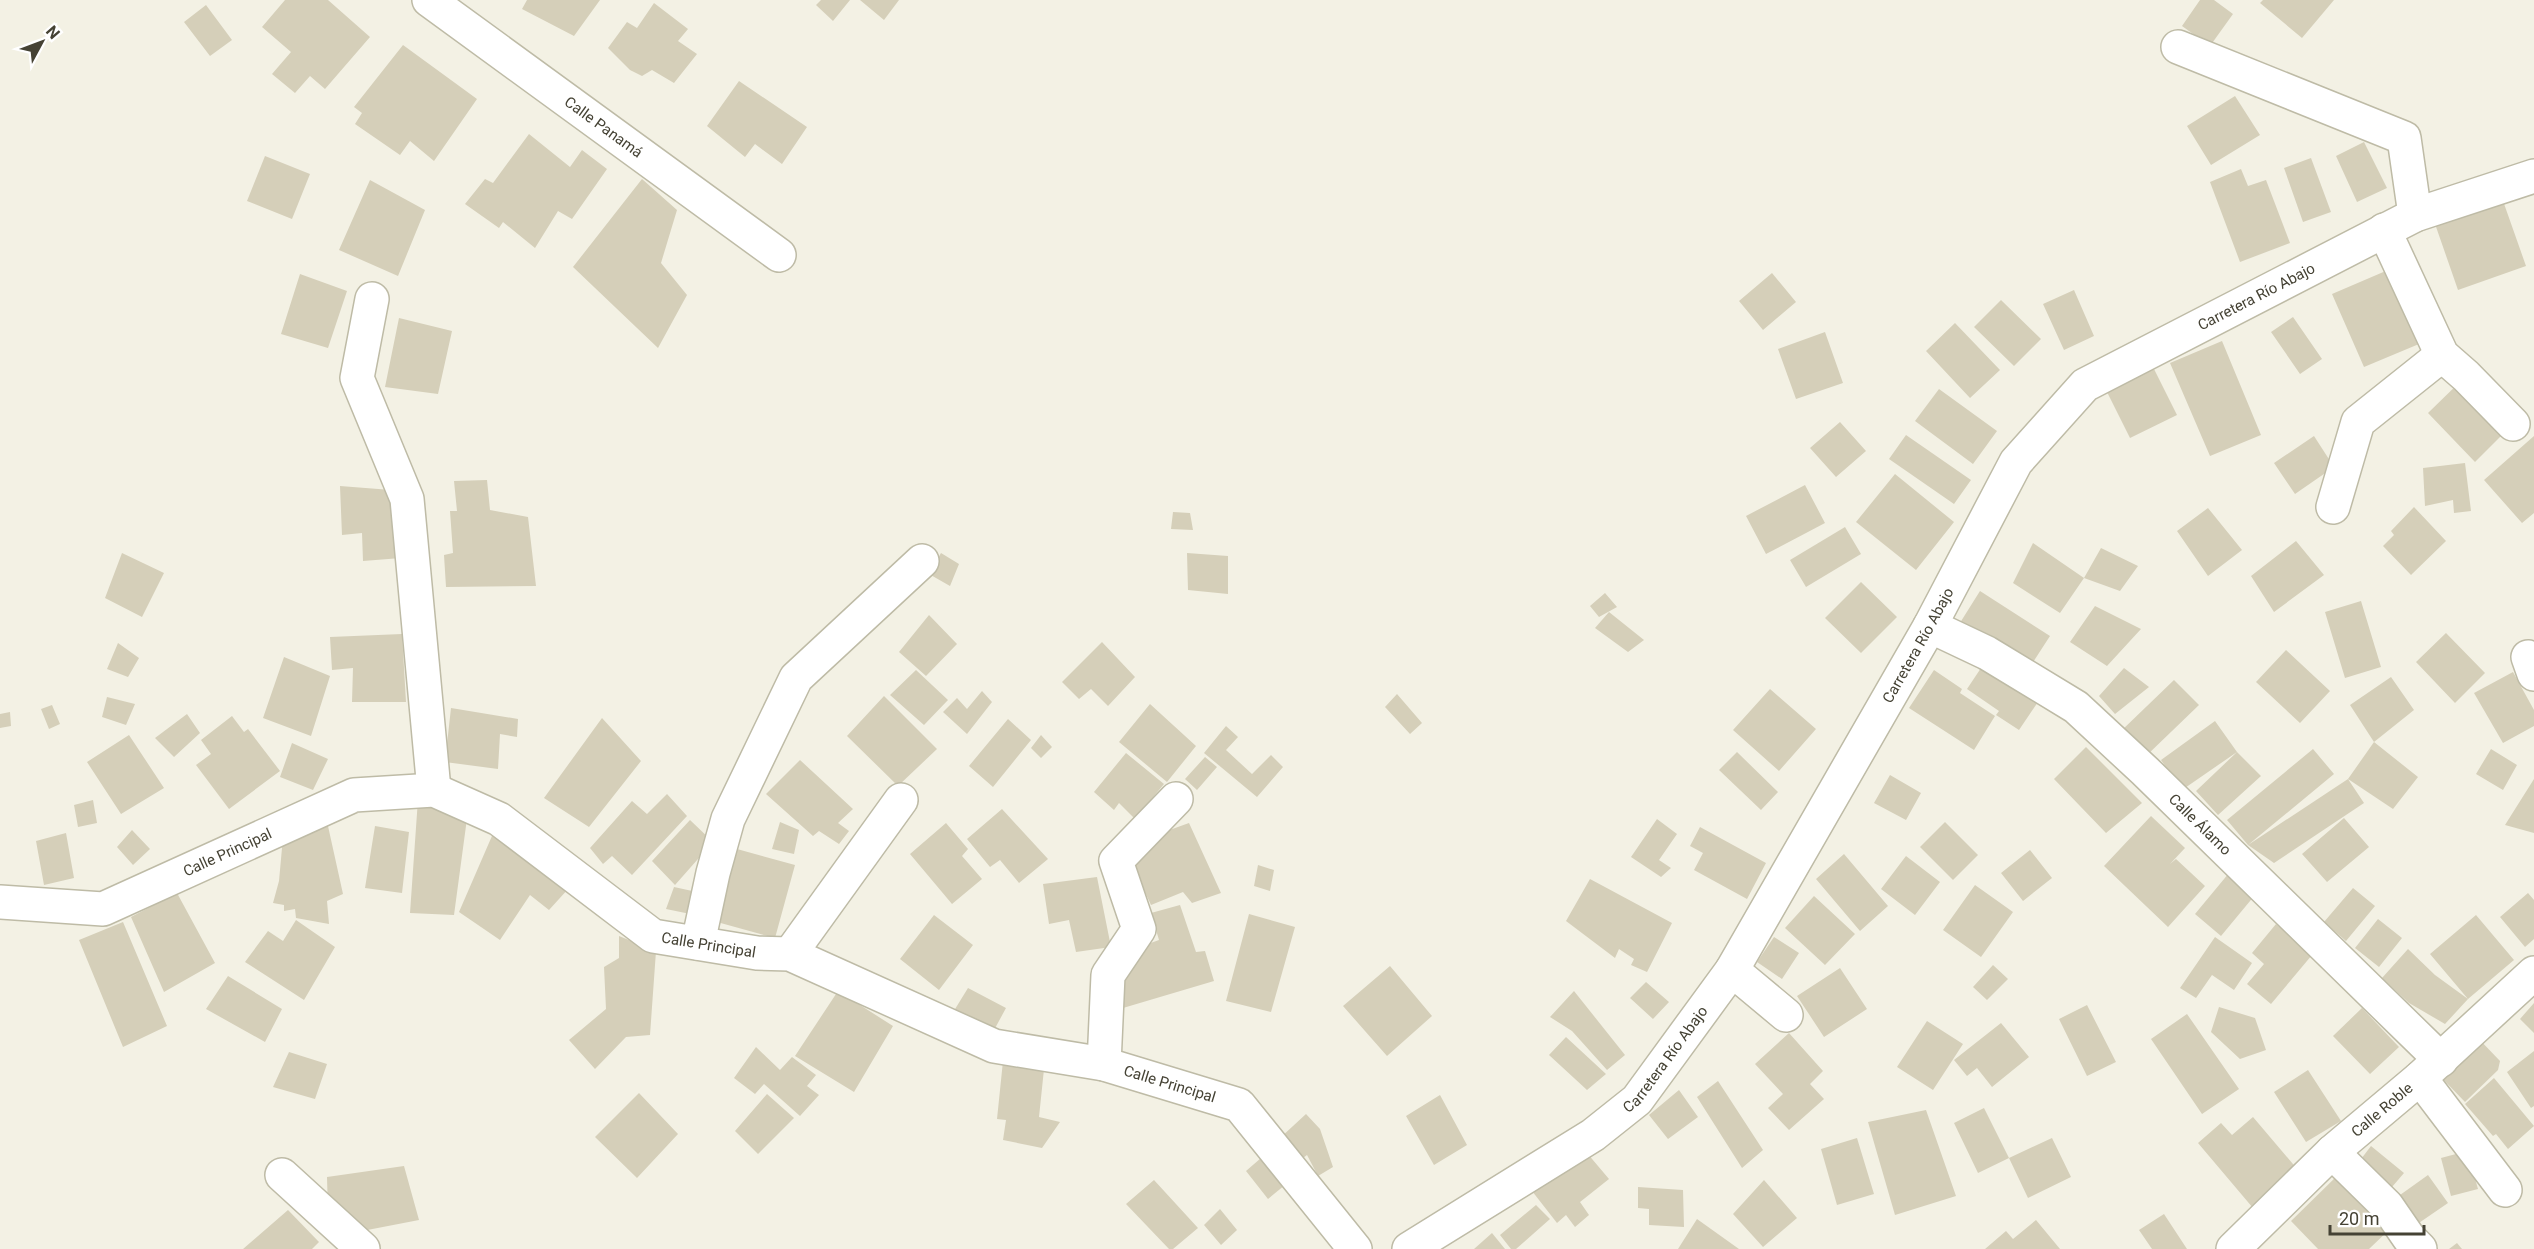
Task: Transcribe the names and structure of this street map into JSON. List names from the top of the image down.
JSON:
{
  "streets": {
    "street": [
      "Calle Panamá",
      "Carretera Río Abajo",
      "Calle Álamo",
      "Calle Principal",
      "Calle Roble"
    ]
  },
  "crossings": [
    ["Carretera Río Abajo", "Calle Álamo"],
    ["Calle Álamo", "Calle Roble"]
  ],
  "scale_bar": "20 m",
  "north": "top right"
}
